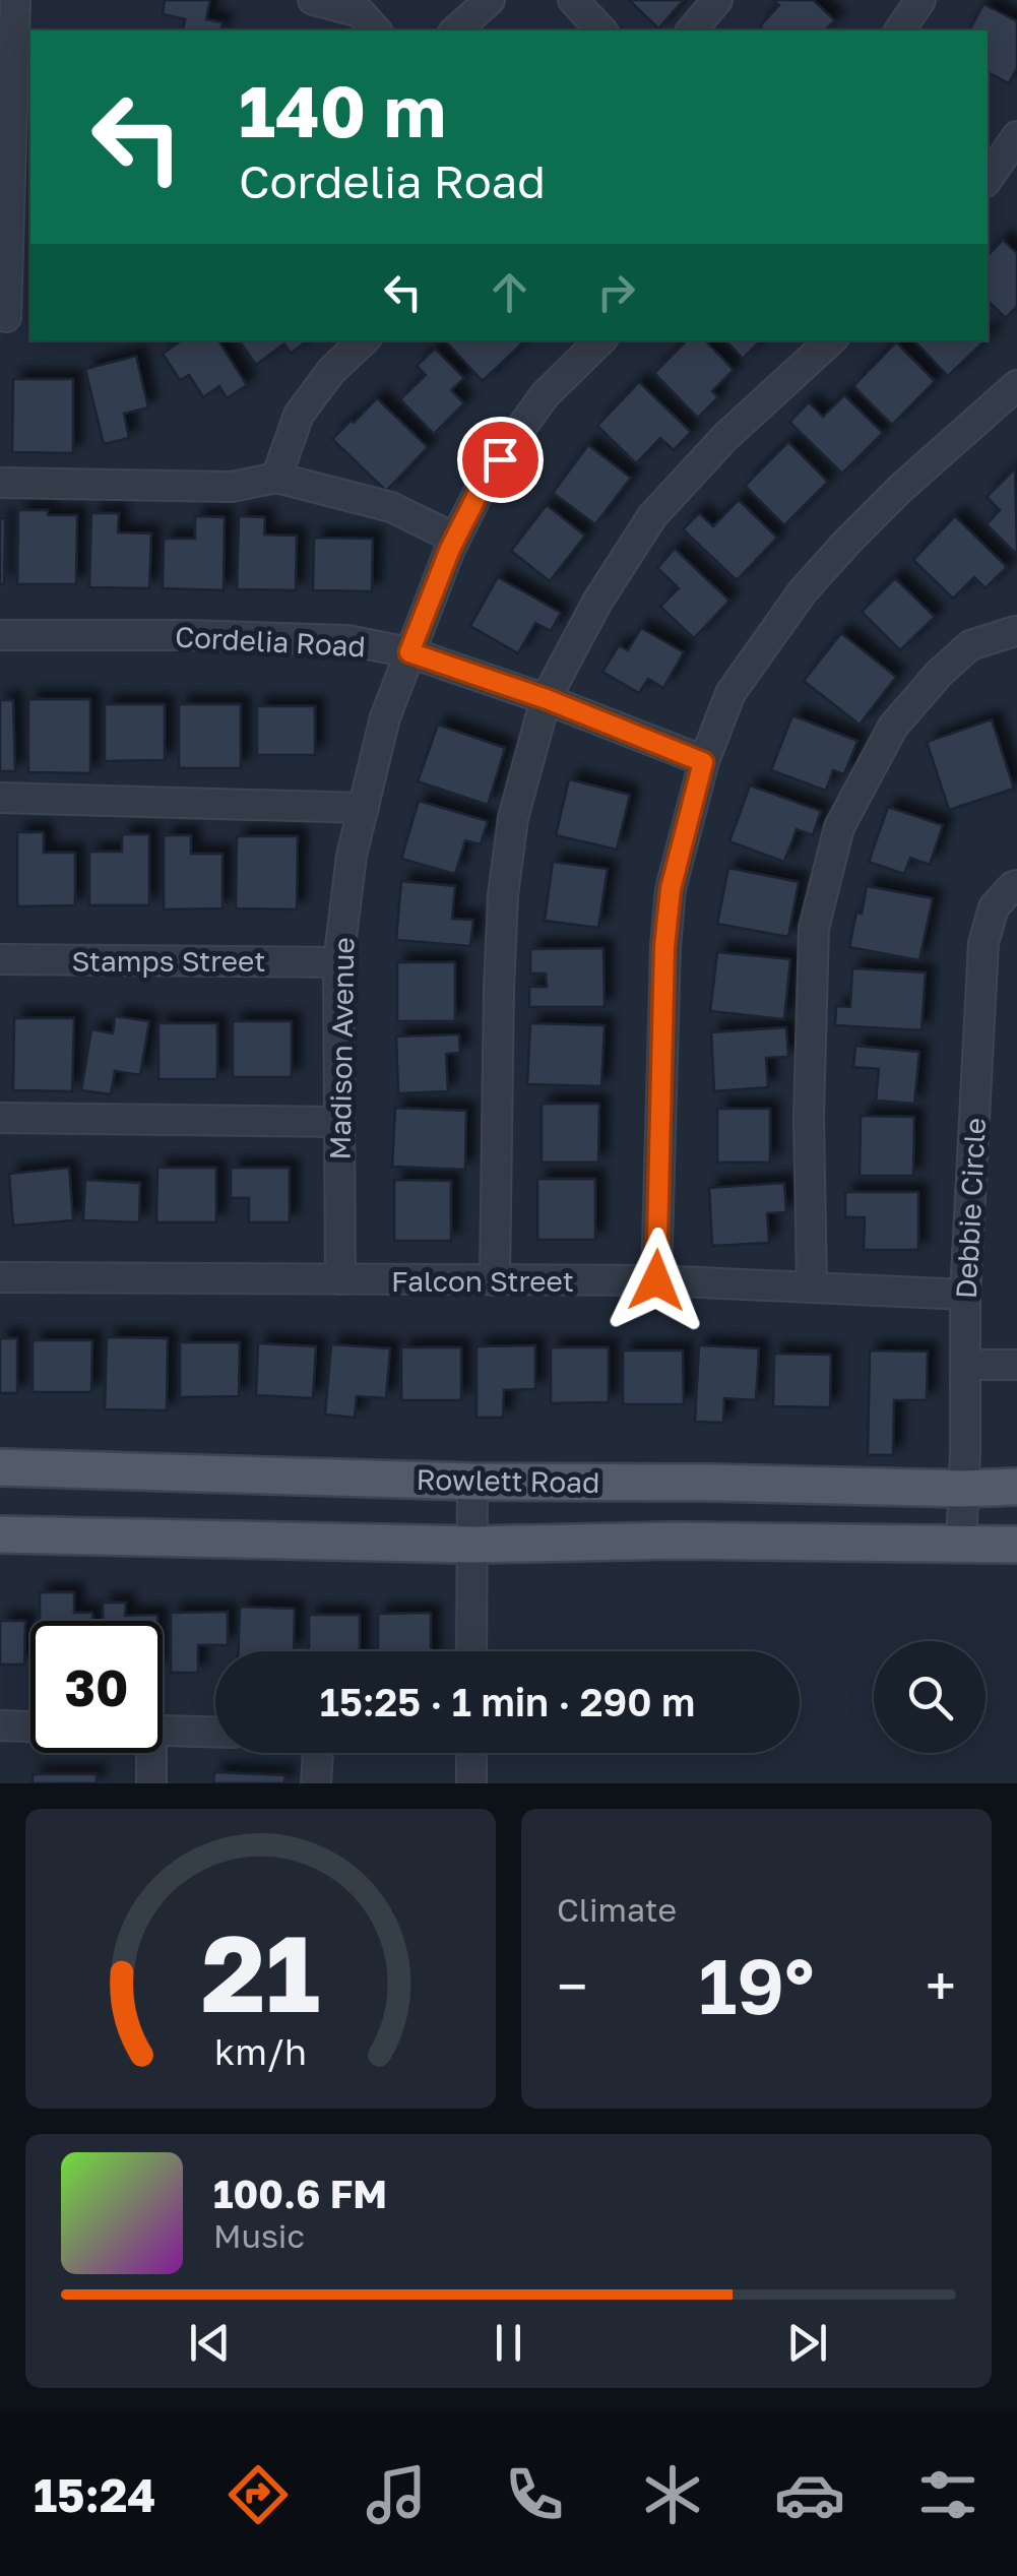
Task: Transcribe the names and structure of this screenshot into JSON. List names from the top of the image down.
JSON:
{
  "streets": {
    "main road": ["Rowlett Road"],
    "street": [
      "Cordelia Road",
      "Stamps Street",
      "Madison Avenue",
      "Debbie Circle",
      "Falcon Street"
    ]
  },
  "crossings": [
    ["Cordelia Road", "Madison Avenue"],
    ["Stamps Street", "Madison Avenue"],
    ["Madison Avenue", "Falcon Street"],
    ["Debbie Circle", "Falcon Street"],
    ["Debbie Circle", "Rowlett Road"]
  ],
  "page": {
    "turn": ["140 m", "Cordelia Road"],
    "limit": "30",
    "trip": "15:25 · 1 min · 290 m",
    "tile": "Climate",
    "heat": ["−", "19°", "+"],
    "song": ["100.6 FM", "Music"],
    "tabs": "15:24",
    "gauge": ["21", "km/h"]
  }
}
